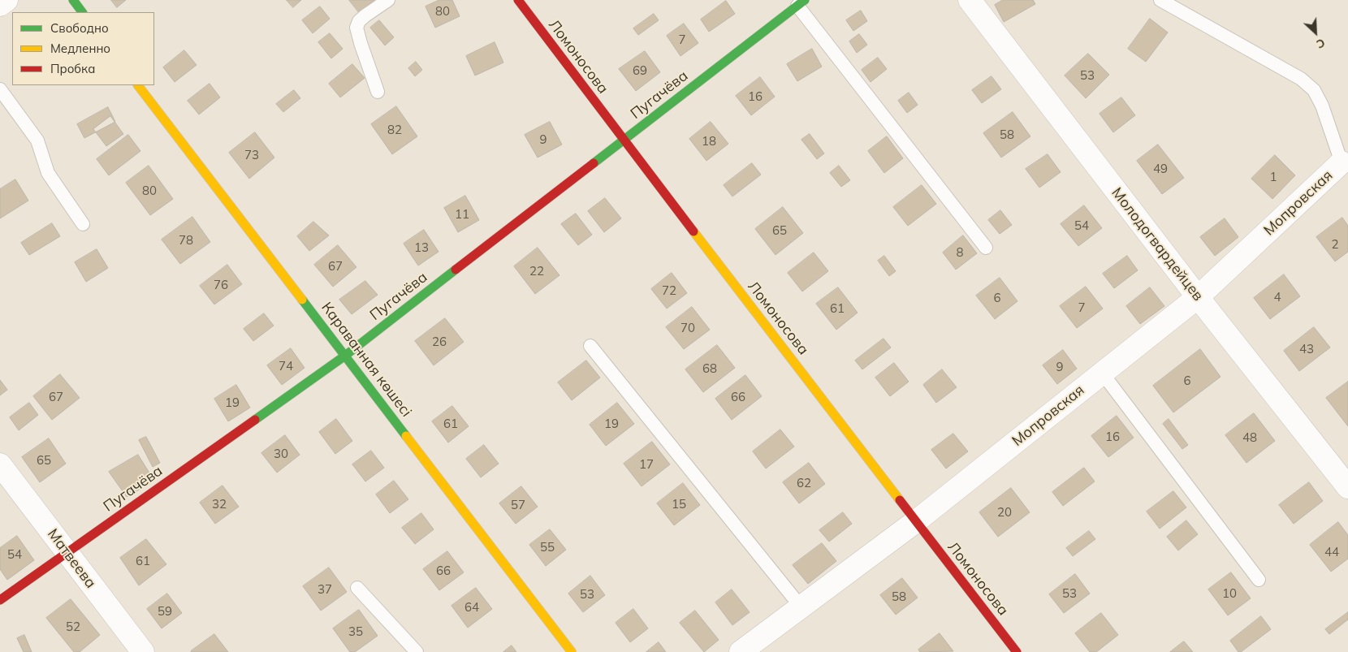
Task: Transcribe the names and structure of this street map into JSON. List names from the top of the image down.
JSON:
{
  "streets": {
    "street": [
      "Ломоносова",
      "Пугачёва",
      "Мопровская",
      "Молодогвардейцев",
      "Караванная көшесі",
      "Матвеева"
    ]
  },
  "crossings": [
    ["Ломоносова", "Пугачёва"],
    ["Ломоносова", "Мопровская"],
    ["Пугачёва", "Караванная көшесі"],
    ["Пугачёва", "Матвеева"],
    ["Мопровская", "Молодогвардейцев"]
  ],
  "house_numbers": [
    "80",
    "7",
    "69",
    "53",
    "16",
    "82",
    "58",
    "9",
    "18",
    "73",
    "49",
    "1",
    "80",
    "11",
    "54",
    "65",
    "78",
    "2",
    "13",
    "8",
    "67",
    "22",
    "76",
    "72",
    "4",
    "6",
    "7",
    "61",
    "70",
    "26",
    "43",
    "74",
    "9",
    "68",
    "6",
    "67",
    "66",
    "19",
    "61",
    "19",
    "16",
    "48",
    "30",
    "65",
    "17",
    "62",
    "32",
    "15",
    "57",
    "20",
    "55",
    "44",
    "54",
    "61",
    "66",
    "37",
    "53",
    "10",
    "53",
    "58",
    "64",
    "59",
    "52",
    "35"
  ],
  "legend": ["Свободно", "Медленно", "Пробка"],
  "north": "bottom right"
}
